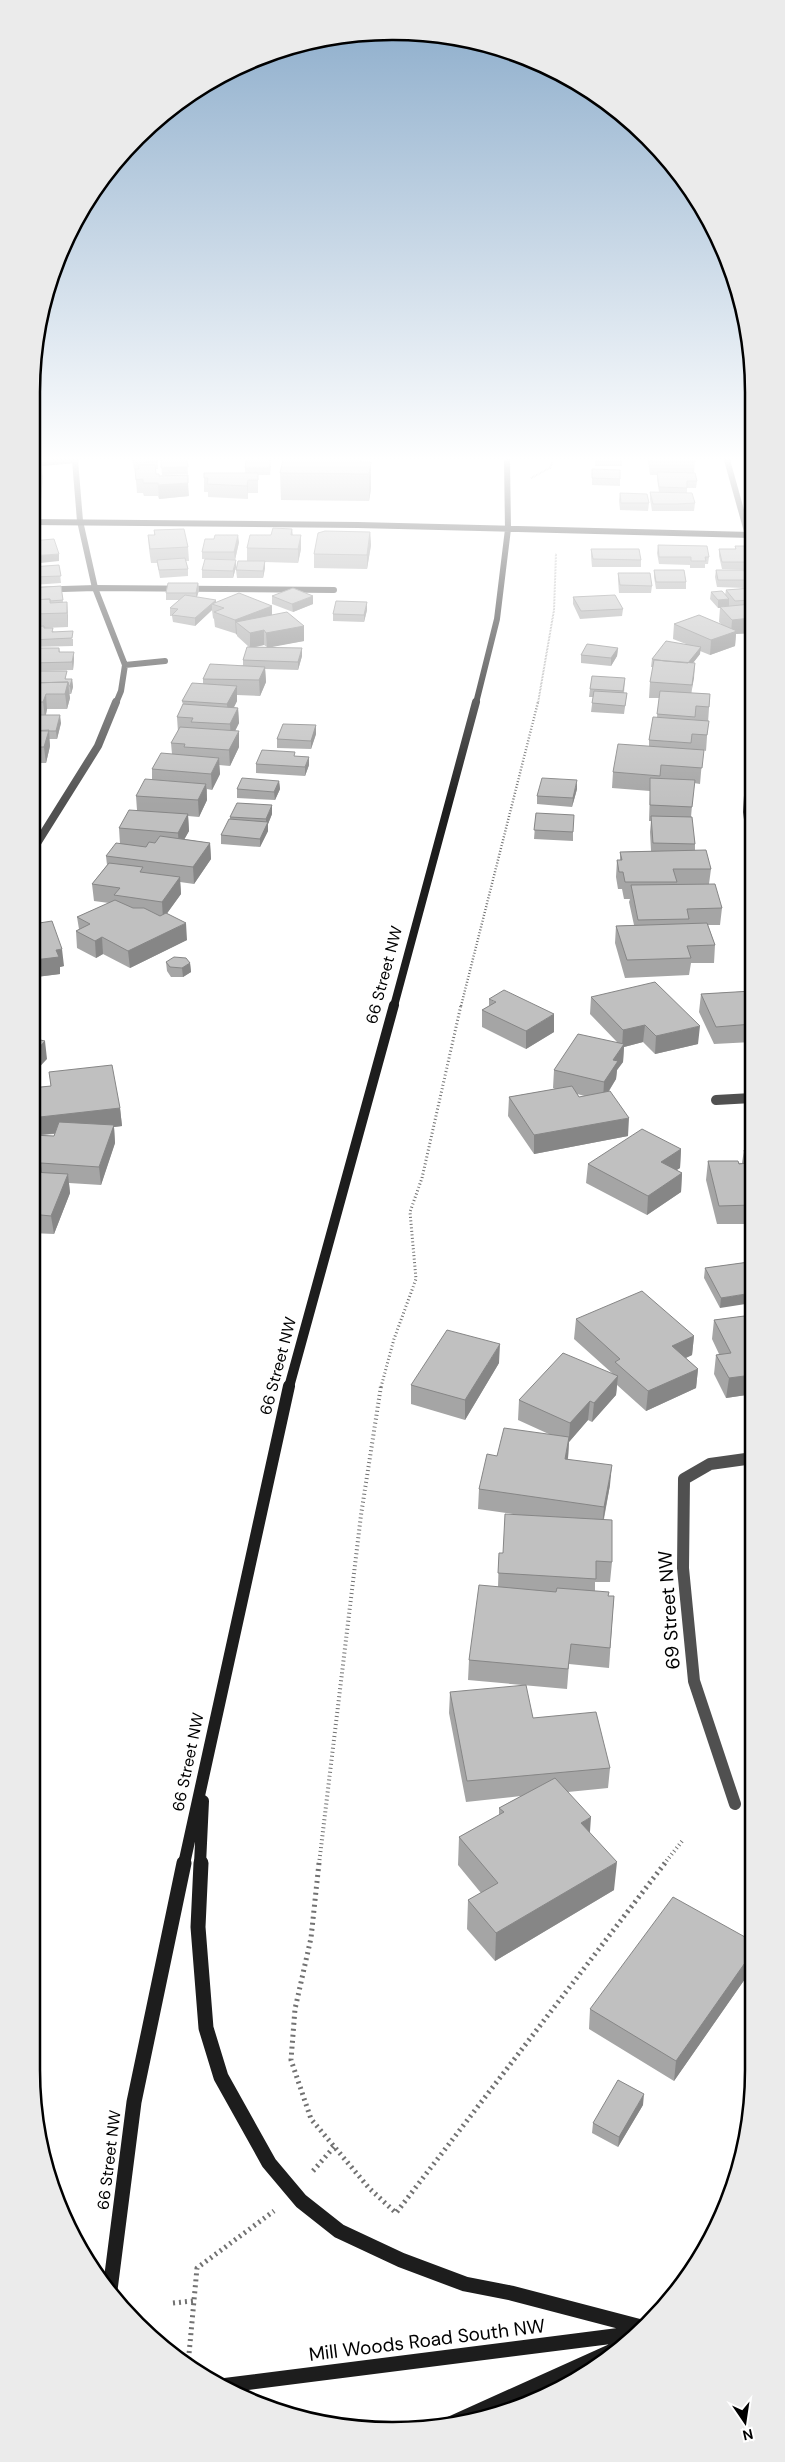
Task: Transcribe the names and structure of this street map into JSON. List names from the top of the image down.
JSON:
{
  "streets": {
    "main road": ["66 Street NW", "Mill Woods Road South NW"],
    "street": ["69 Street NW"]
  },
  "north": "bottom"
}
